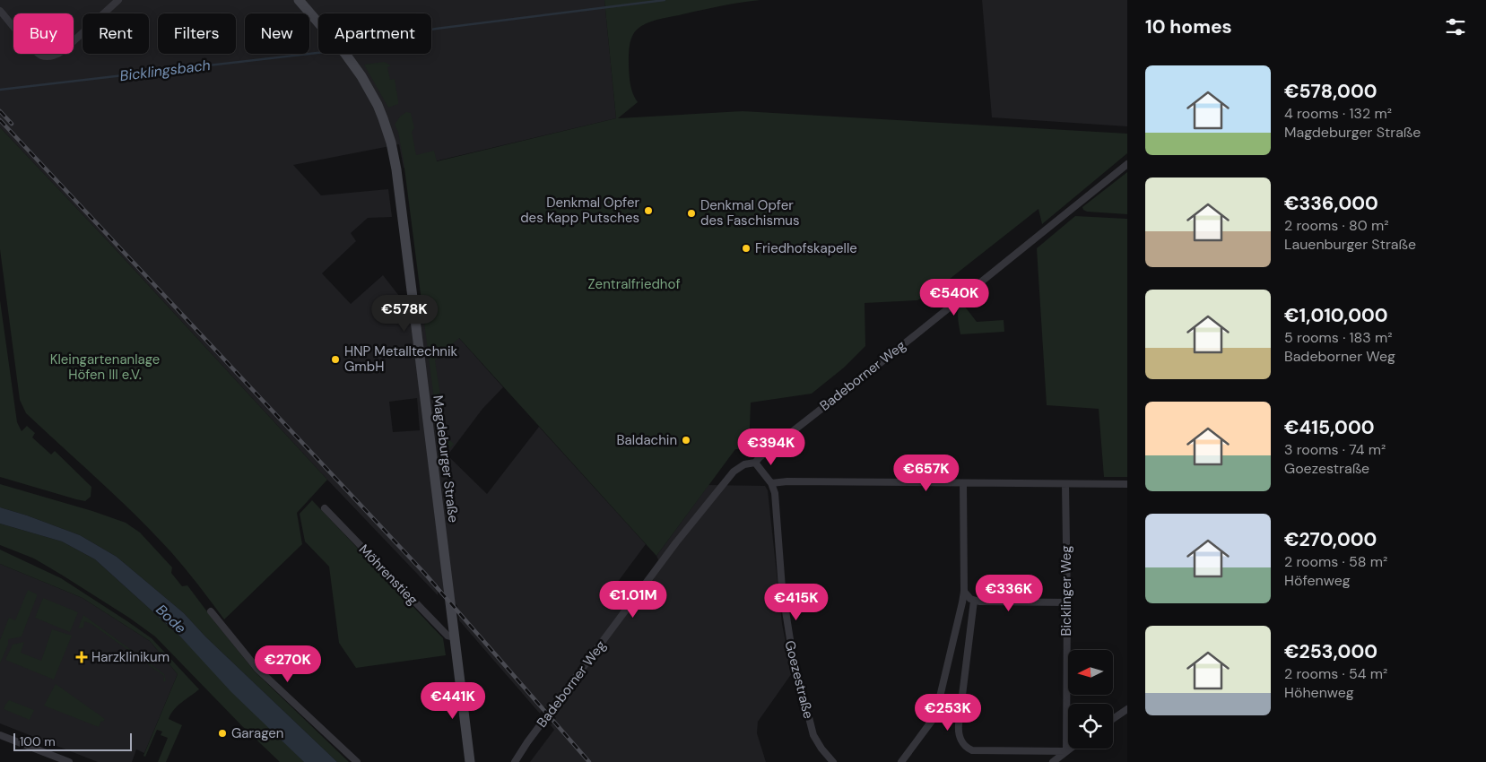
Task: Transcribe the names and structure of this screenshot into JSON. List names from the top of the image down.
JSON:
{
  "streets": {
    "main road": ["Magdeburger Straße"],
    "street": [
      "Badeborner Weg",
      "Möhrenstieg",
      "Bicklinger Weg",
      "Goezestraße"
    ]
  },
  "crossings": [
    ["Badeborner Weg", "Goezestraße"],
    ["Magdeburger Straße", "Möhrenstieg"]
  ],
  "water": ["Bicklingsbach", "Bode"],
  "parks": ["Zentralfriedhof", "Kleingartenanlage Höfen III e.V."],
  "places": {
    "other": [
      "Denkmal Opfer des Kapp Putsches",
      "Denkmal Opfer des Faschismus",
      "Friedhofskapelle",
      "HNP Metalltechnik GmbH",
      "Baldachin",
      "Garagen"
    ],
    "health": ["Harzklinikum"]
  },
  "scale_bar": "100 m",
  "north": "left",
  "page": {
    "heading": "10 homes",
    "chip": [
      "Buy",
      "Rent",
      "Filters",
      "New",
      "Apartment"
    ],
    "list": [
      {
        "name": "€578,000",
        "note": "4 rooms · 132 m² · Magdeburger Straße"
      },
      {
        "name": "€336,000",
        "note": "2 rooms · 80 m² · Lauenburger Straße"
      },
      {
        "name": "€1,010,000",
        "note": "5 rooms · 183 m² · Badeborner Weg"
      },
      {
        "name": "€415,000",
        "note": "3 rooms · 74 m² · Goezestraße"
      },
      {
        "name": "€270,000",
        "note": "2 rooms · 58 m² · Höfenweg"
      },
      {
        "name": "€253,000",
        "note": "2 rooms · 54 m² · Höhenweg"
      }
    ],
    "price": [
      "€540K",
      "€578K",
      "€394K",
      "€657K",
      "€336K",
      "€1.01M",
      "€415K",
      "€270K",
      "€441K",
      "€253K"
    ],
    "scale": "100 m"
  }
}
